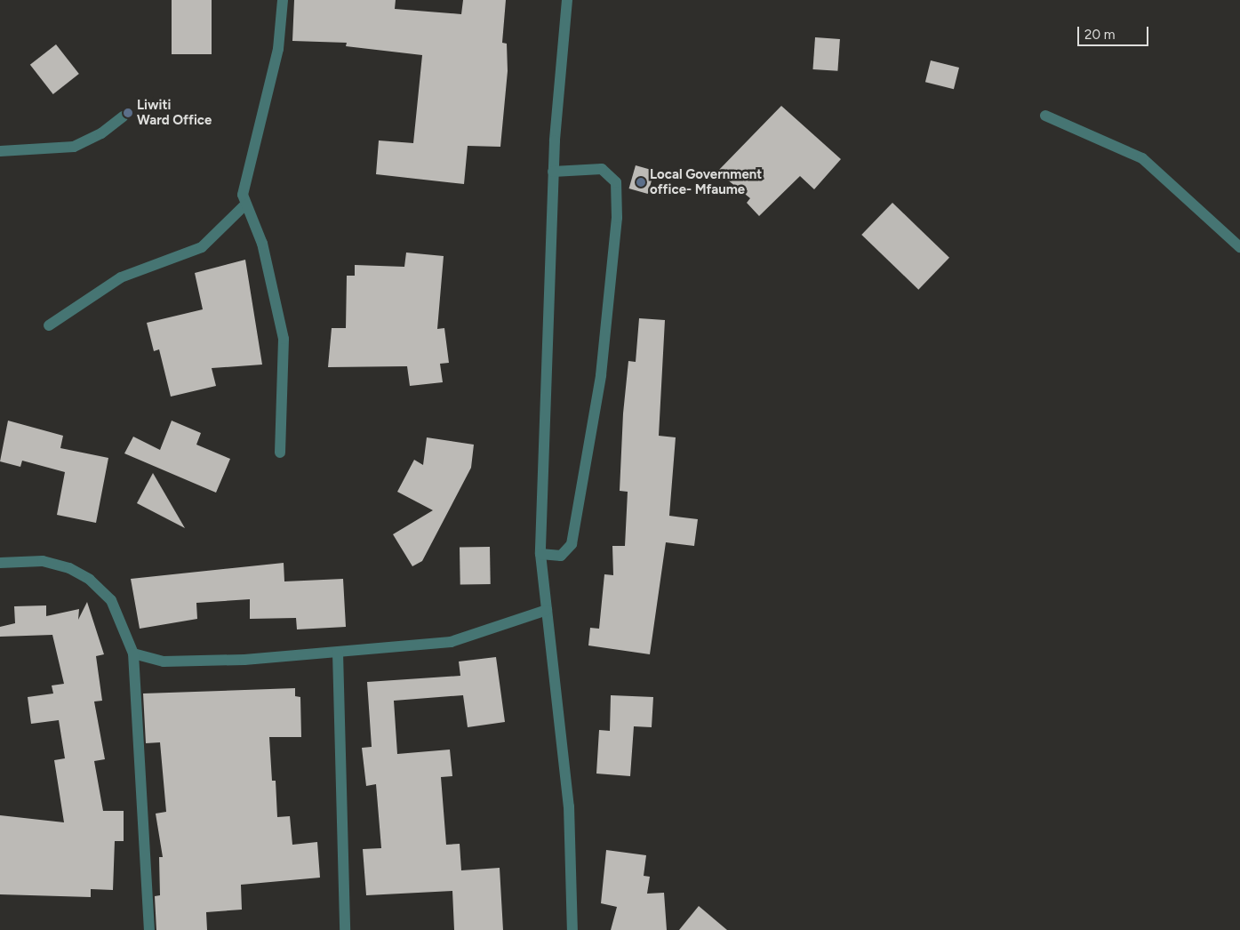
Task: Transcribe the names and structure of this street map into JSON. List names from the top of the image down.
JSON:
{
  "places": ["Liwiti Ward Office", "Local Government office- Mfaume"],
  "scale_bar": "20 m"
}
